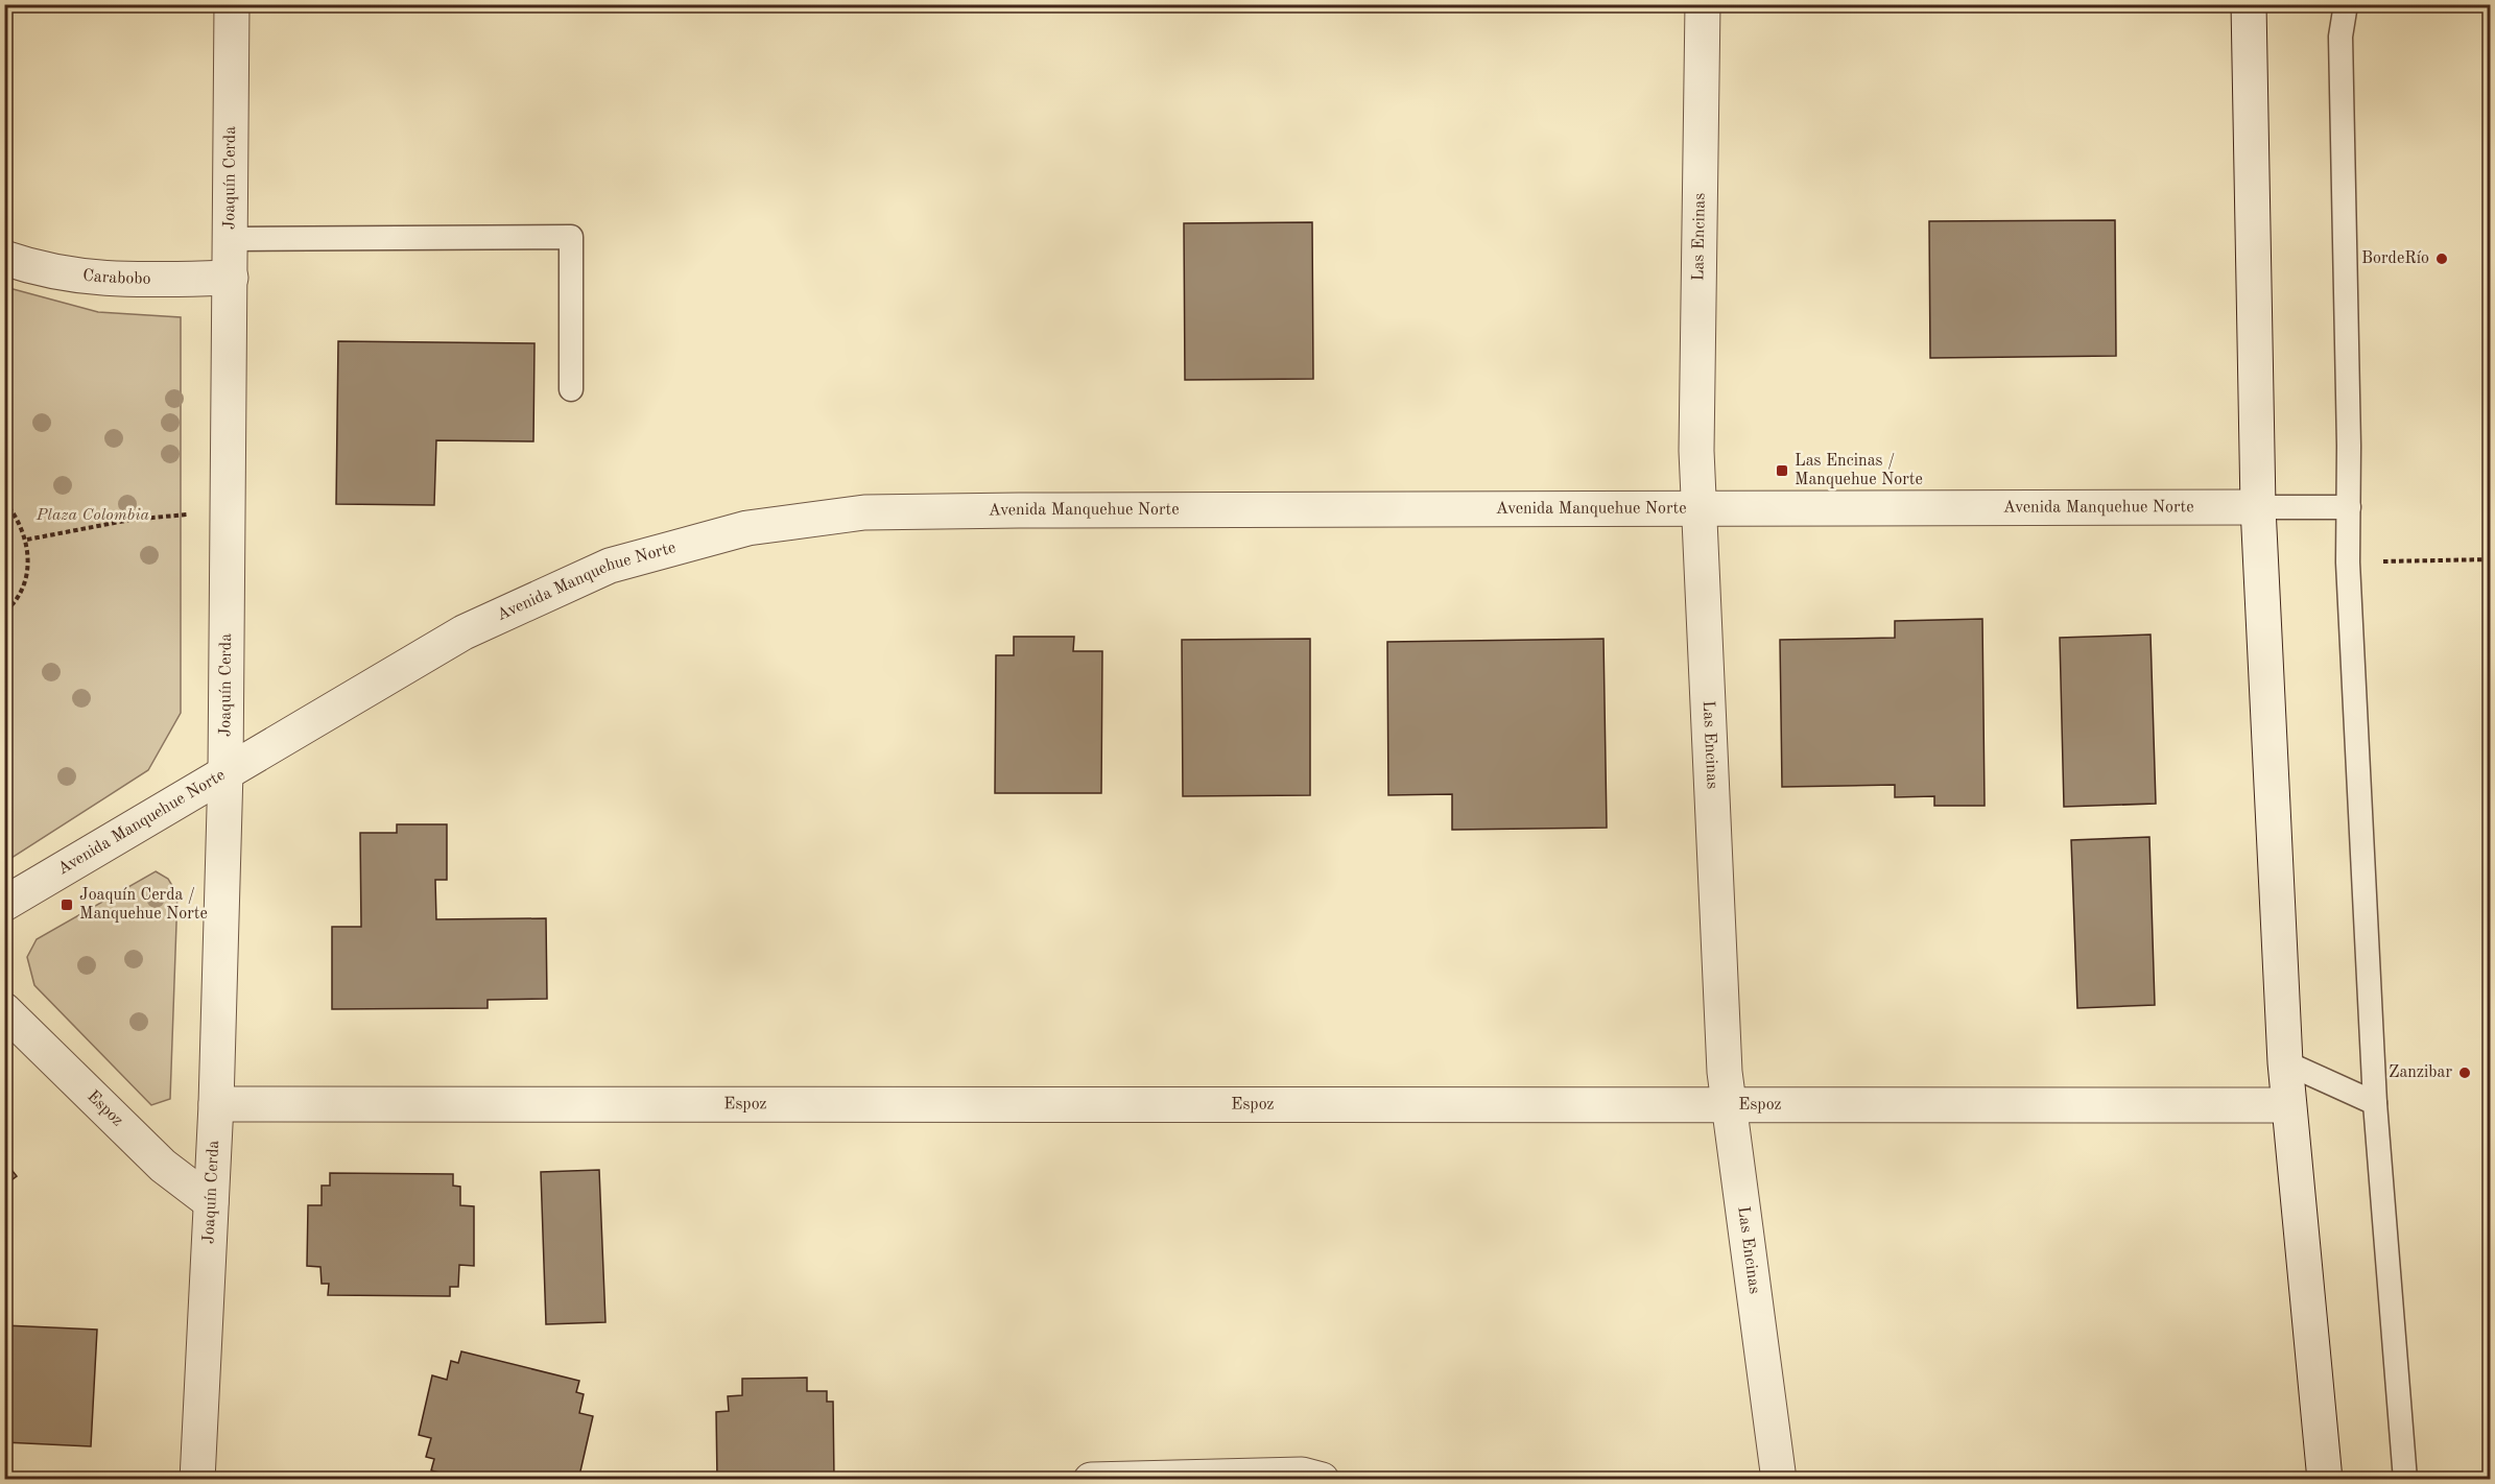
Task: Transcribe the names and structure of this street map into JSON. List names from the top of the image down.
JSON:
{
  "streets": {
    "street": [
      "Joaquín Cerda",
      "Las Encinas",
      "Carabobo",
      "Avenida Manquehue Norte",
      "Espoz"
    ]
  },
  "crossings": [
    ["Joaquín Cerda", "Carabobo"],
    ["Joaquín Cerda", "Avenida Manquehue Norte"],
    ["Joaquín Cerda", "Espoz"],
    ["Las Encinas", "Avenida Manquehue Norte"],
    ["Las Encinas", "Espoz"]
  ],
  "parks": ["Plaza Colombia"],
  "places": {
    "other": ["BordeRío", "Zanzibar"],
    "transit": ["Las Encinas / Manquehue Norte", "Joaquín Cerda / Manquehue Norte"]
  }
}
